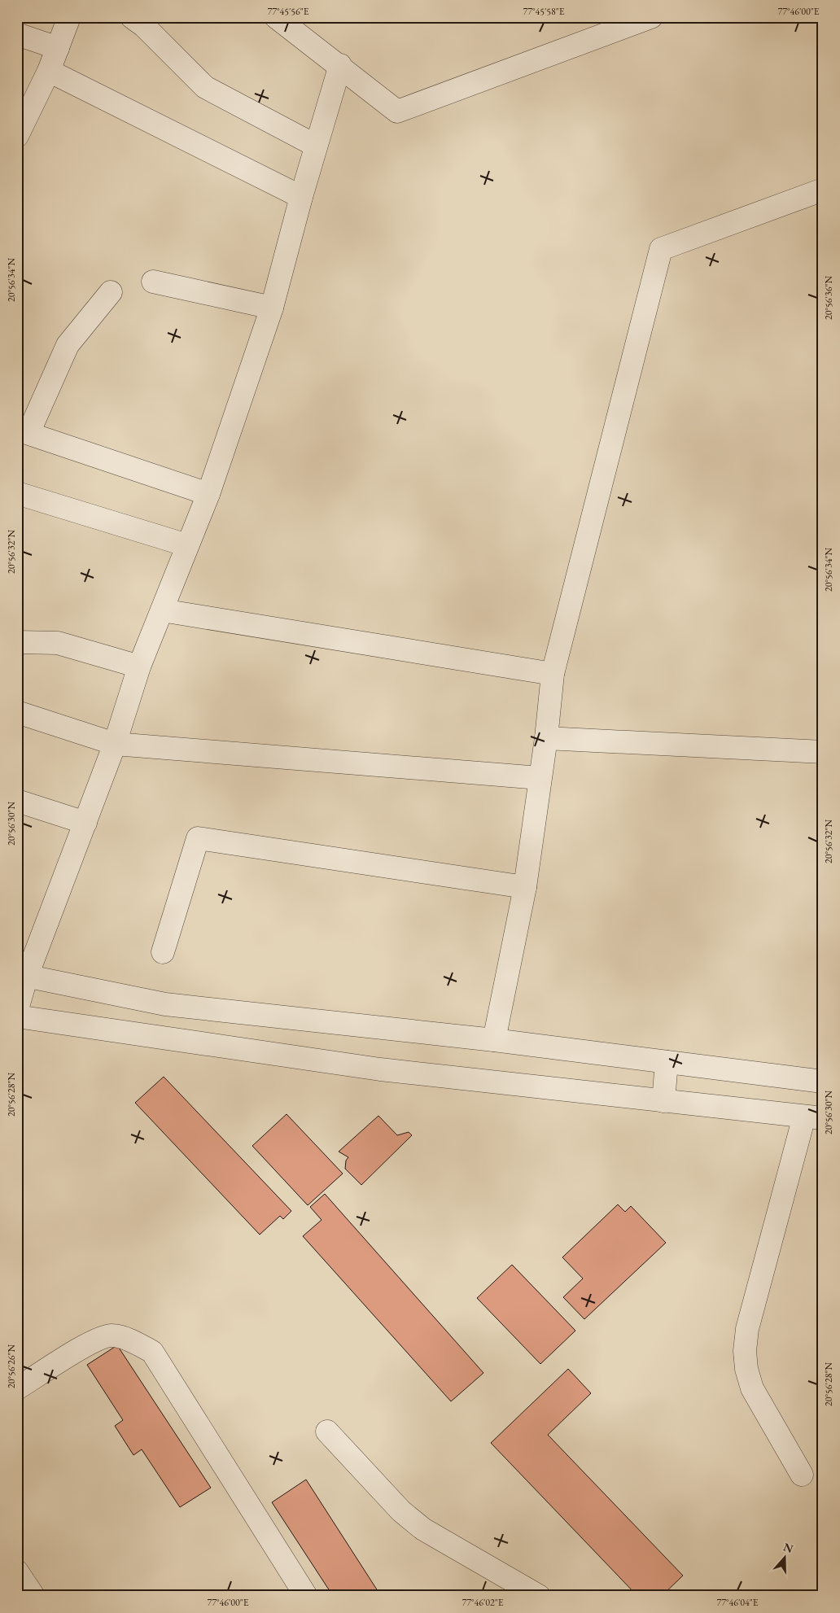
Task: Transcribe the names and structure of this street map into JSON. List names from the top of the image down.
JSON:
{
  "north": "top",
  "coordinates": [
    "77°45'56\"E",
    "77°45'58\"E",
    "77°46'00\"E",
    "20°56'34\"N",
    "20°56'36\"N",
    "20°56'32\"N",
    "20°56'30\"N",
    "20°56'28\"N",
    "20°56'26\"N",
    "77°46'02\"E",
    "77°46'04\"E"
  ]
}
